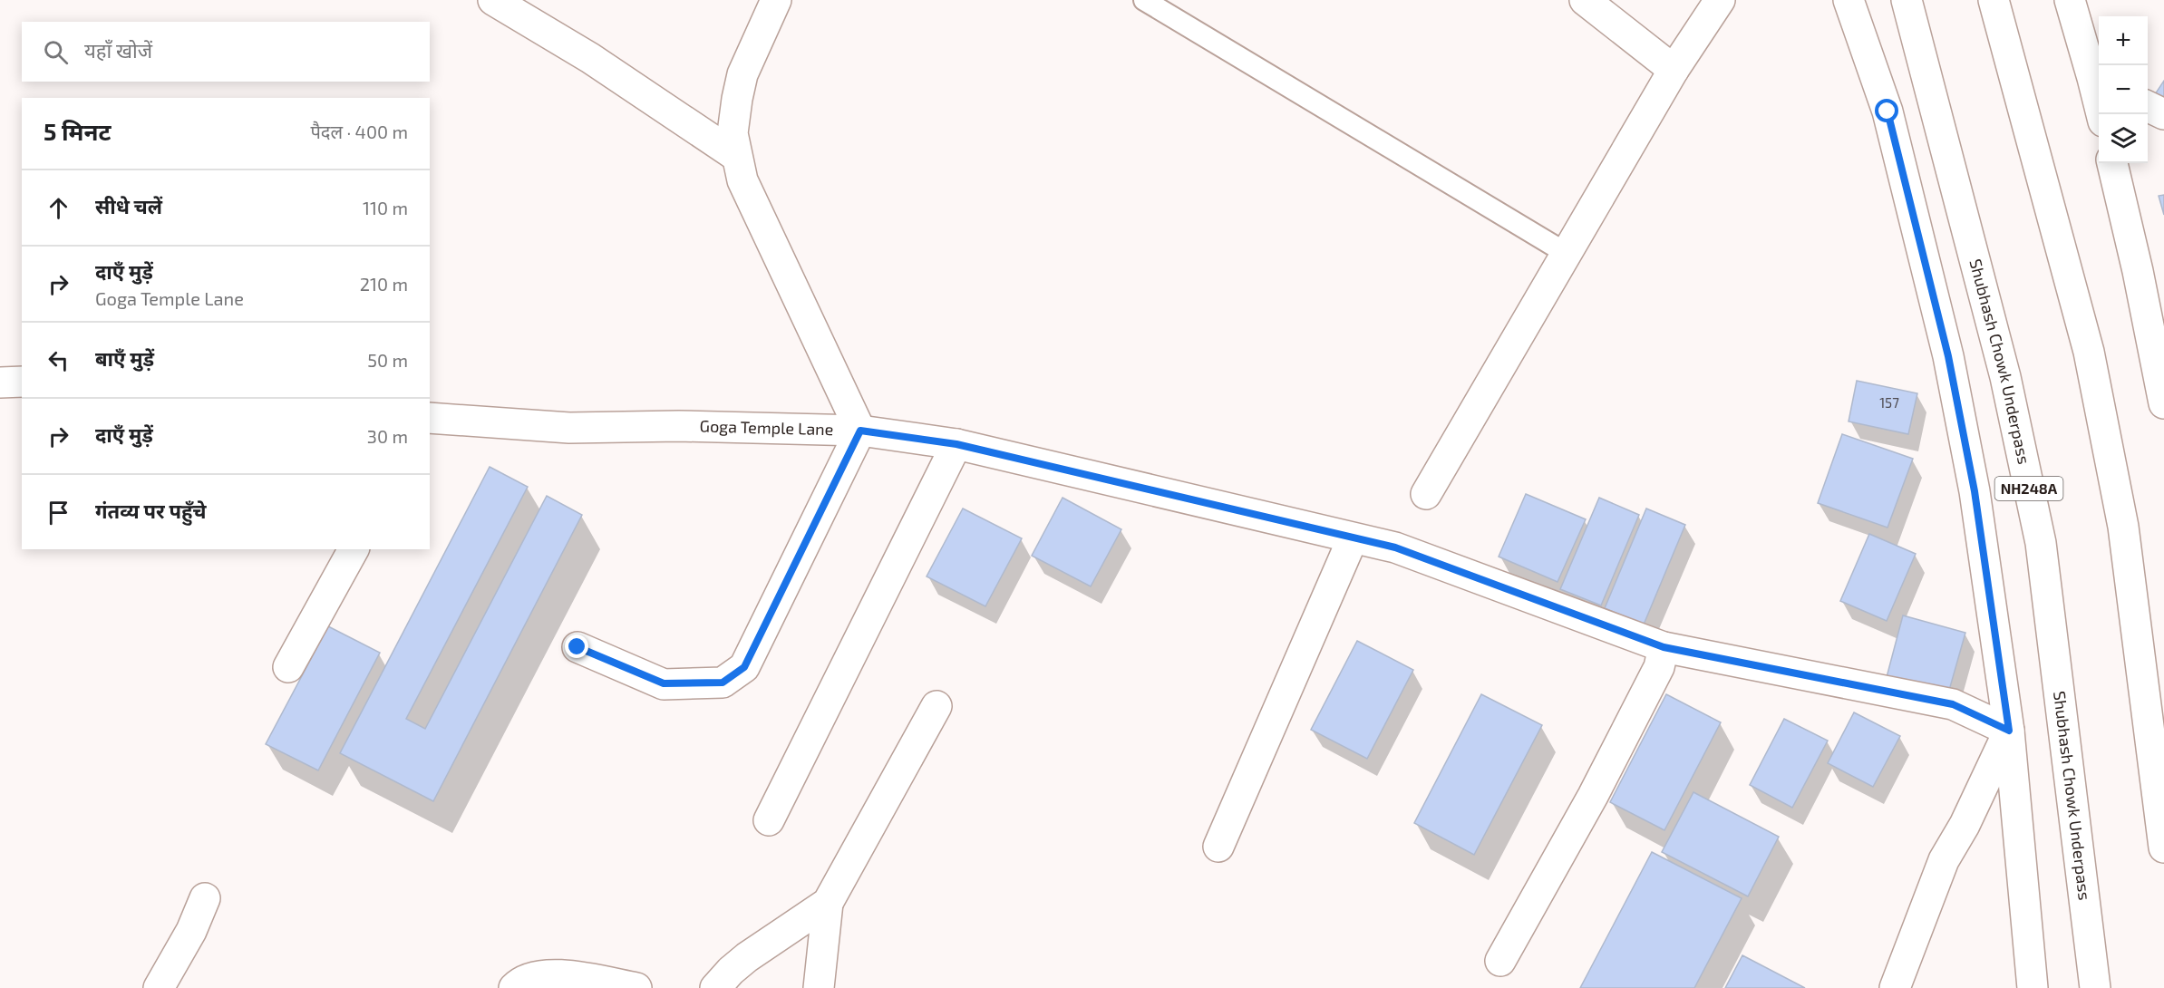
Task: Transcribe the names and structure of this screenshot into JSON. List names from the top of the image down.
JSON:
{
  "streets": {
    "main road": ["Shubhash Chowk Underpass", "Goga Temple Lane", "NH248A"]
  },
  "house_numbers": ["157"],
  "page": {
    "map_buttons": ["+", "−"],
    "search": "यहाँ खोजें",
    "heading": ["5 मिनट", "पैदल · 400 m"],
    "list": [
      ["सीधे चलें", "110 m"],
      ["दाएँ मुड़ें", "Goga Temple Lane", "210 m"],
      ["बाएँ मुड़ें", "50 m"],
      ["दाएँ मुड़ें", "30 m"],
      "गंतव्य पर पहुँचे"
    ]
  }
}
